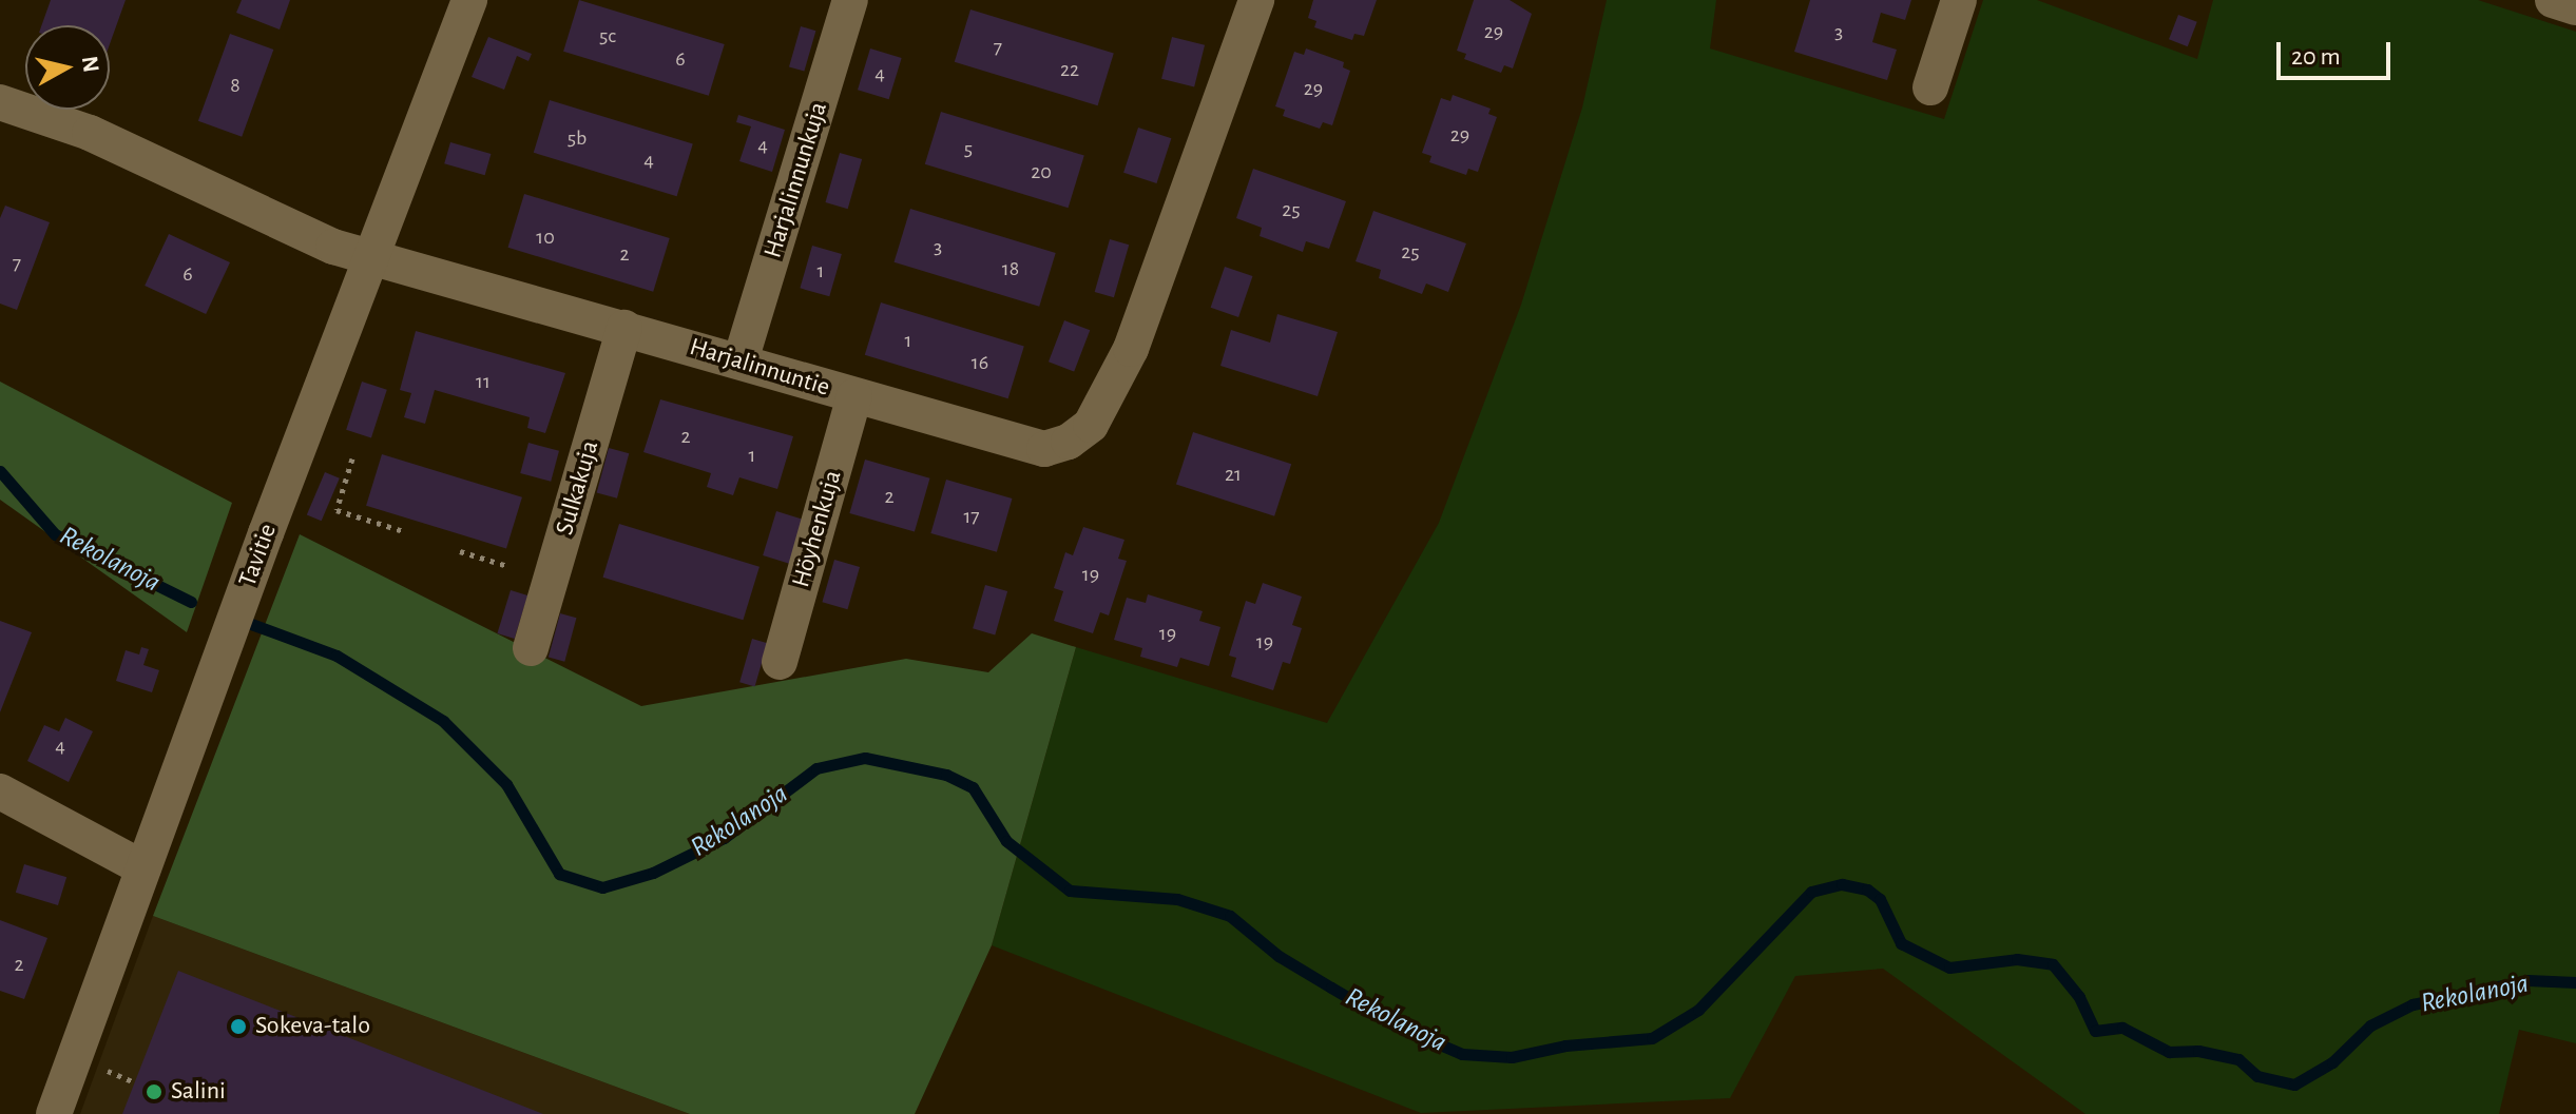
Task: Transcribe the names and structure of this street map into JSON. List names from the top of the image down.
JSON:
{
  "streets": {
    "street": [
      "Harjalinnunkuja",
      "Harjalinnuntie",
      "Sulkakuja",
      "Höyhenkuja",
      "Tavitie"
    ]
  },
  "crossings": [
    ["Harjalinnunkuja", "Harjalinnuntie"],
    ["Harjalinnuntie", "Sulkakuja"],
    ["Harjalinnuntie", "Höyhenkuja"],
    ["Harjalinnuntie", "Tavitie"]
  ],
  "water": ["Rekolanoja"],
  "places": ["Sokeva-talo", "Salini"],
  "house_numbers": [
    "29",
    "3",
    "5c",
    "7",
    "6",
    "22",
    "4",
    "8",
    "29",
    "29",
    "5b",
    "4",
    "5",
    "4",
    "20",
    "25",
    "10",
    "3",
    "25",
    "2",
    "7",
    "18",
    "1",
    "6",
    "1",
    "16",
    "11",
    "2",
    "1",
    "21",
    "2",
    "17",
    "19",
    "19",
    "19",
    "4",
    "2"
  ],
  "scale_bar": "20 m",
  "north": "right"
}
